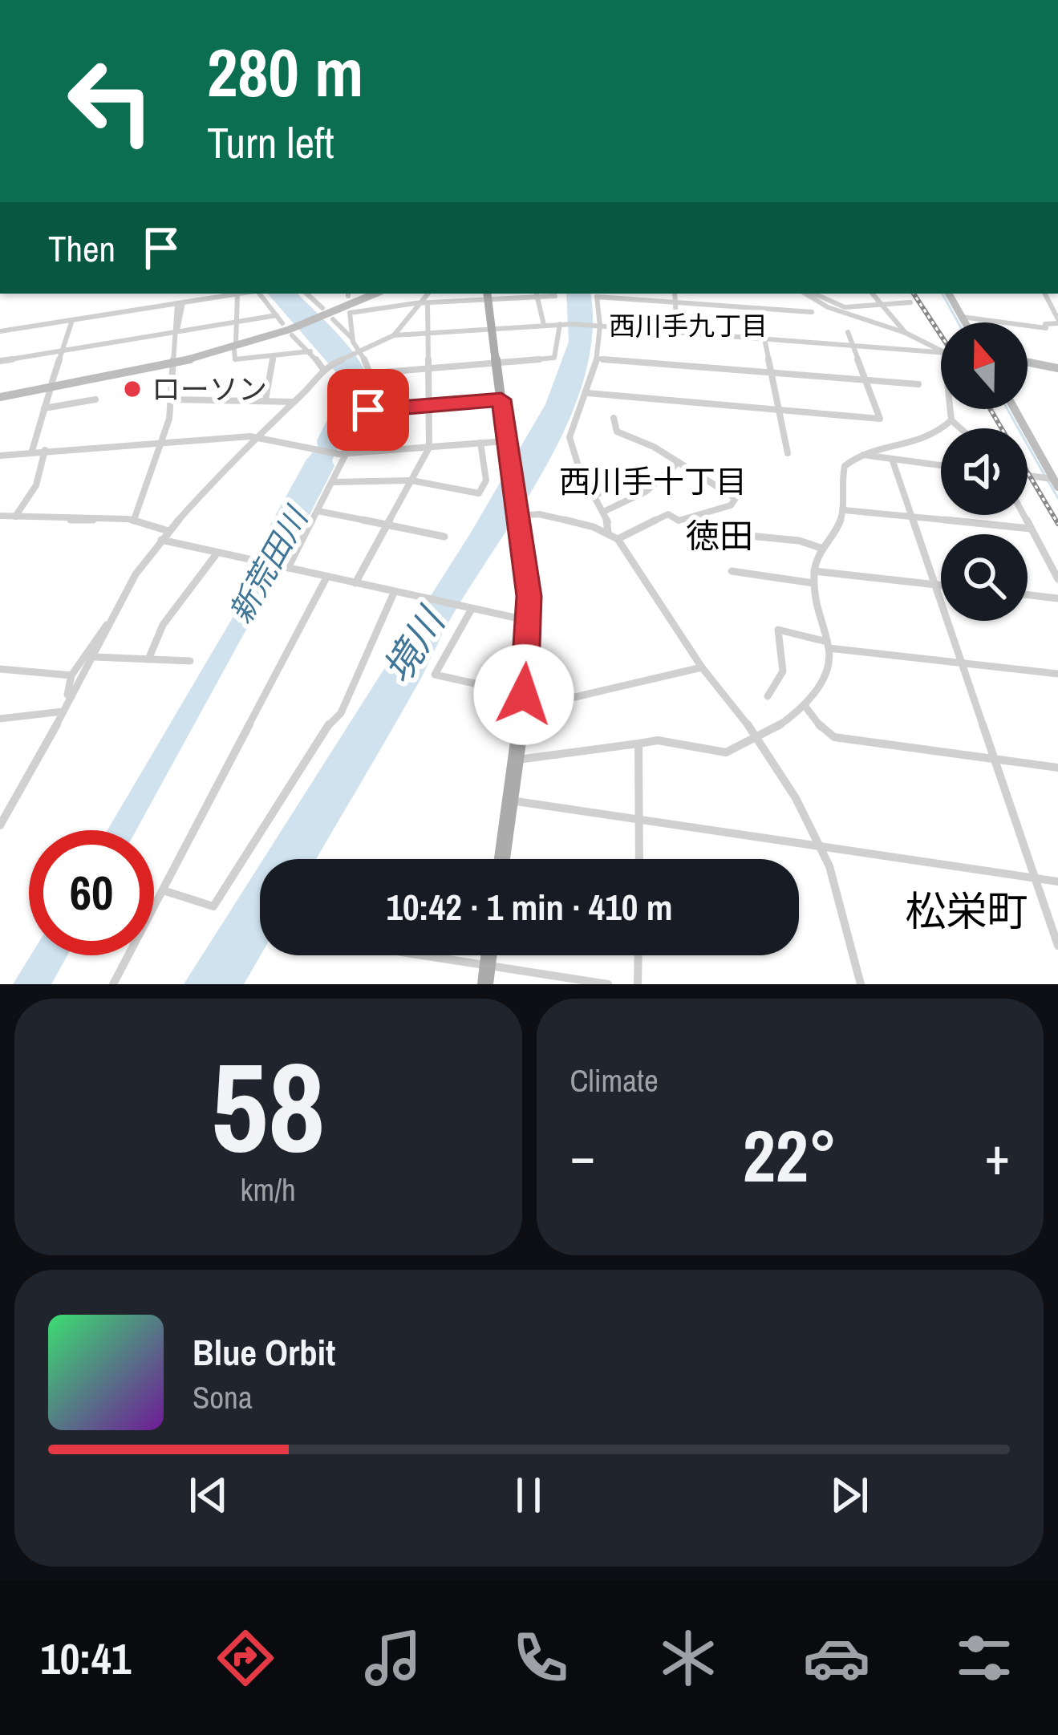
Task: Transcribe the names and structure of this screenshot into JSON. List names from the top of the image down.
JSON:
{
  "districts": [
    "西川手九丁目",
    "西川手十丁目",
    "徳田",
    "松栄町"
  ],
  "water": ["新荒田川", "境川"],
  "places": ["ローソン"],
  "north": "top",
  "page": {
    "turn": ["280 m", "Turn left"],
    "then": "Then",
    "limit": "60",
    "trip": "10:42 · 1 min · 410 m",
    "tile": [
      ["58", "km/h"],
      "Climate"
    ],
    "heat": ["−", "22°", "+"],
    "song": ["Blue Orbit", "Sona"],
    "tabs": "10:41"
  }
}
